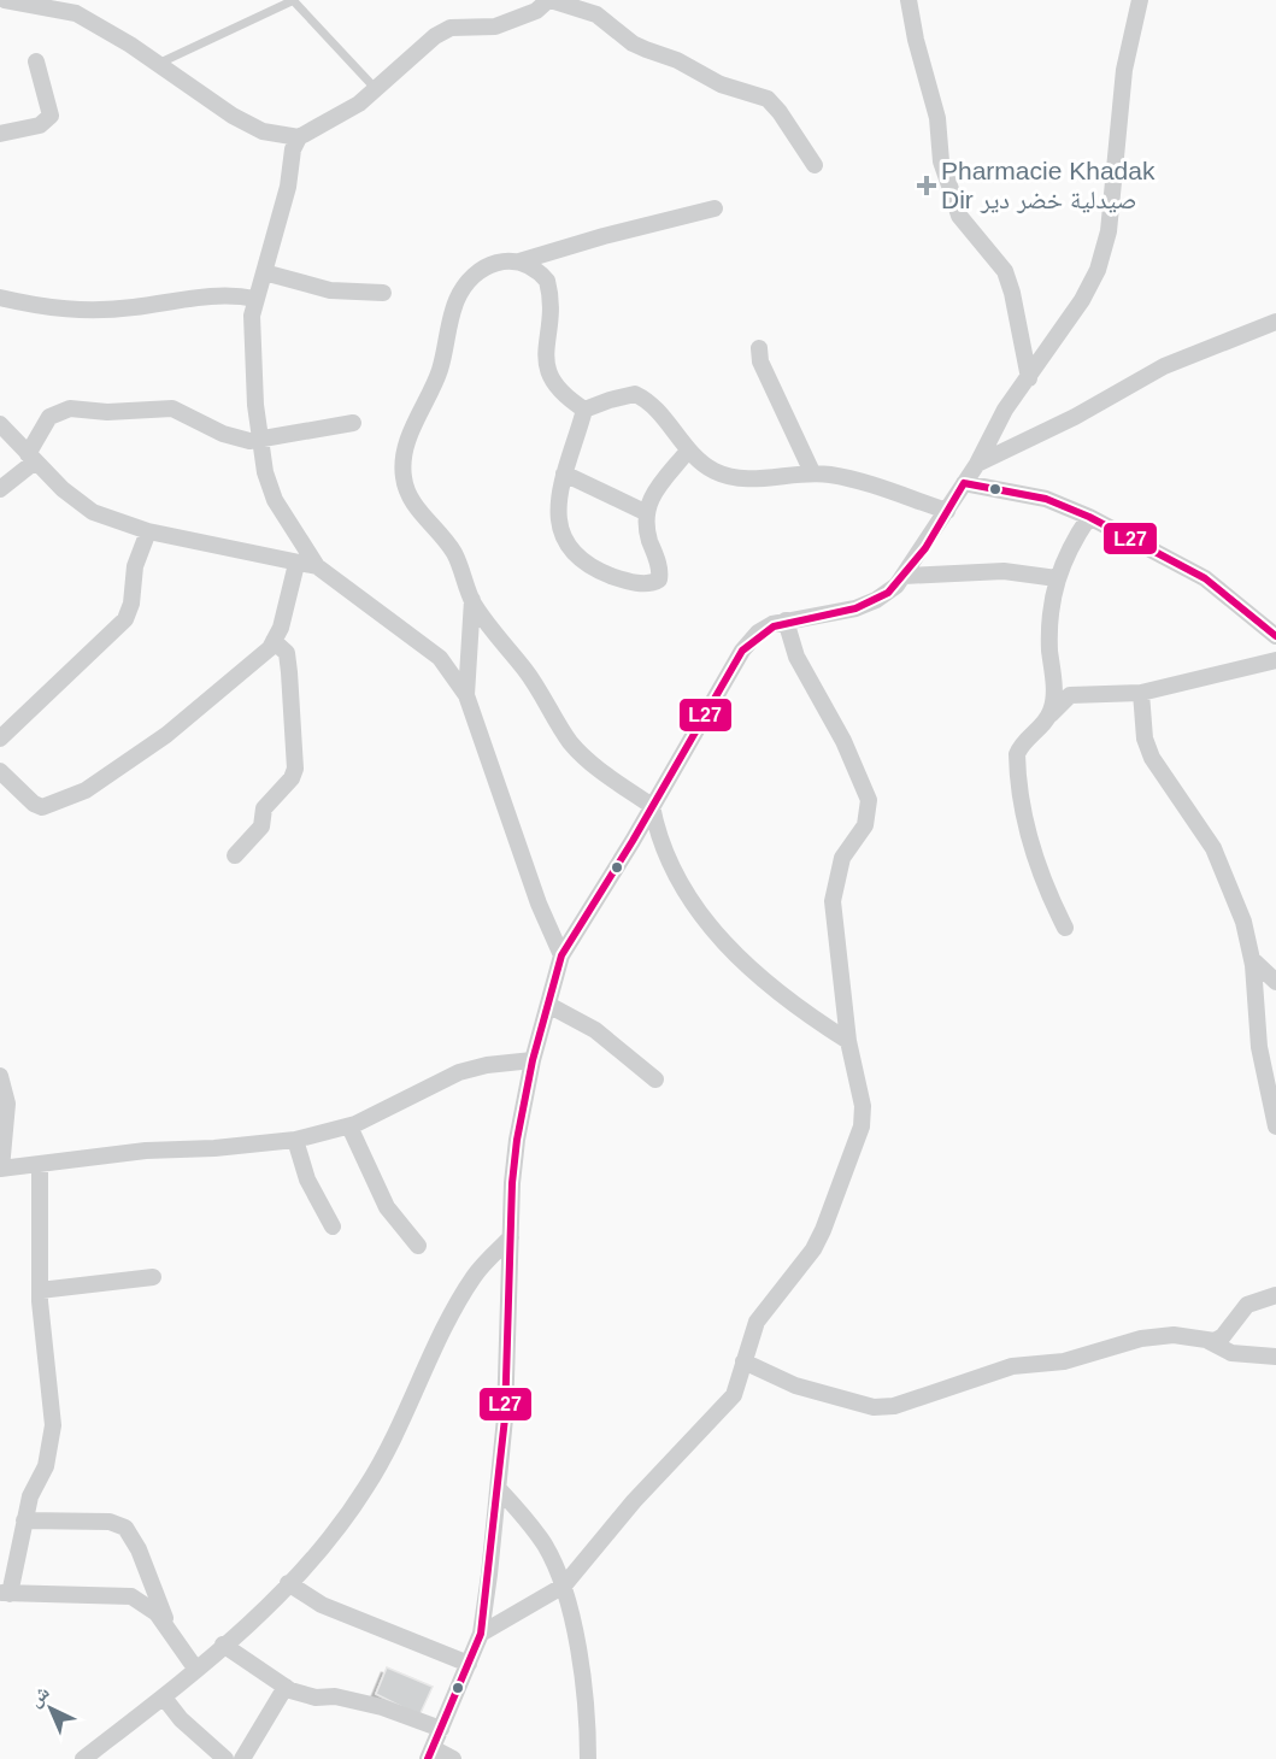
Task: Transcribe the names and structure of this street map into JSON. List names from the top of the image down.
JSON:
{
  "places": {
    "health": ["Pharmacie Khadak Dir صيدلية خضر دير"]
  },
  "lines": ["transit line L27"],
  "north": "top left"
}
